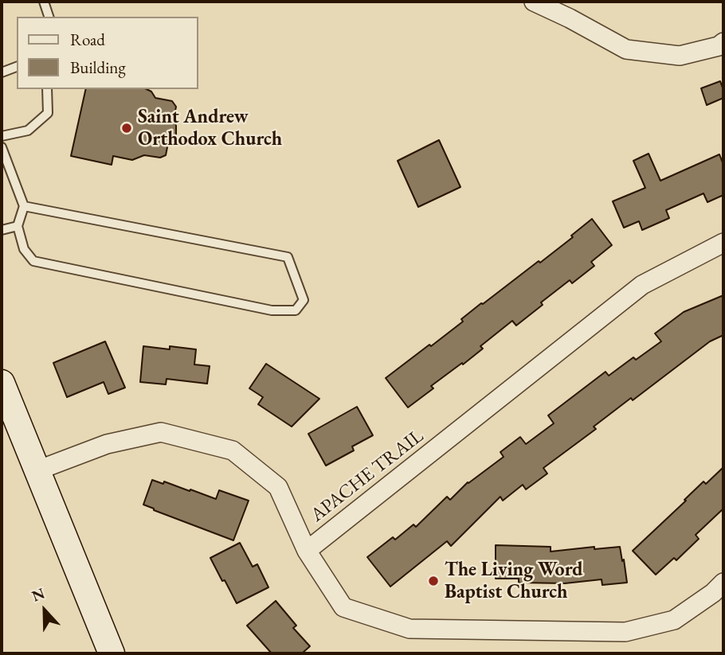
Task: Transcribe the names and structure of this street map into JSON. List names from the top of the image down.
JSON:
{
  "streets": {
    "street": ["APACHE TRAIL"]
  },
  "places": ["Saint Andrew Orthodox Church", "The Living Word Baptist Church"],
  "legend": ["Road", "Building"],
  "north": "top"
}
